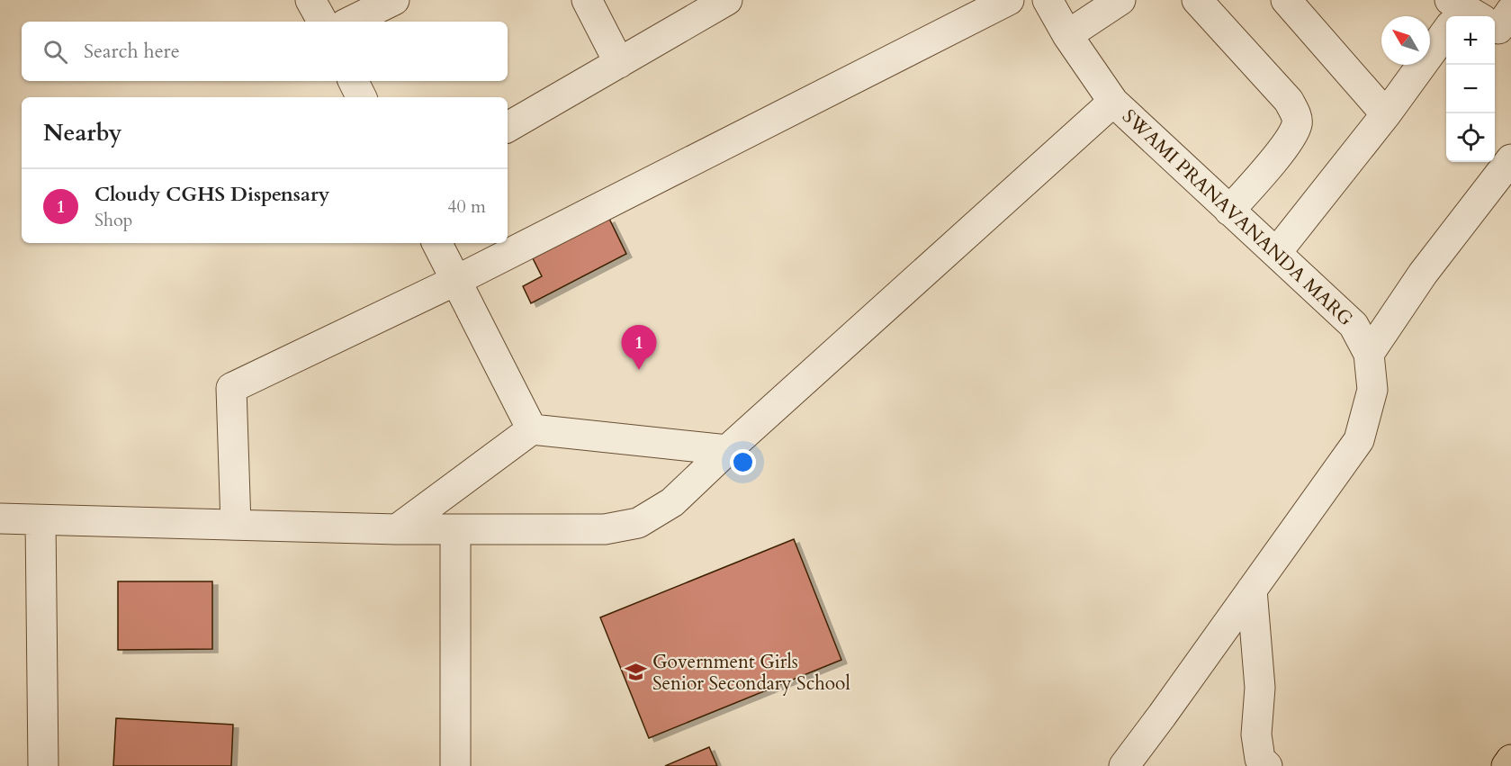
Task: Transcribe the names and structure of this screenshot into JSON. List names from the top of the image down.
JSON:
{
  "streets": {
    "street": ["SWAMI PRANAVANANDA MARG"]
  },
  "places": {
    "school or university": ["Government Girls Senior Secondary School"]
  },
  "north": "top left",
  "page": {
    "map_buttons": ["+", "−"],
    "search": "Search here",
    "heading": "Nearby",
    "list": [
      {
        "mark": "1",
        "name": "Cloudy CGHS Dispensary",
        "note": "Shop",
        "value": "40 m"
      }
    ],
    "pins": "1"
  }
}
